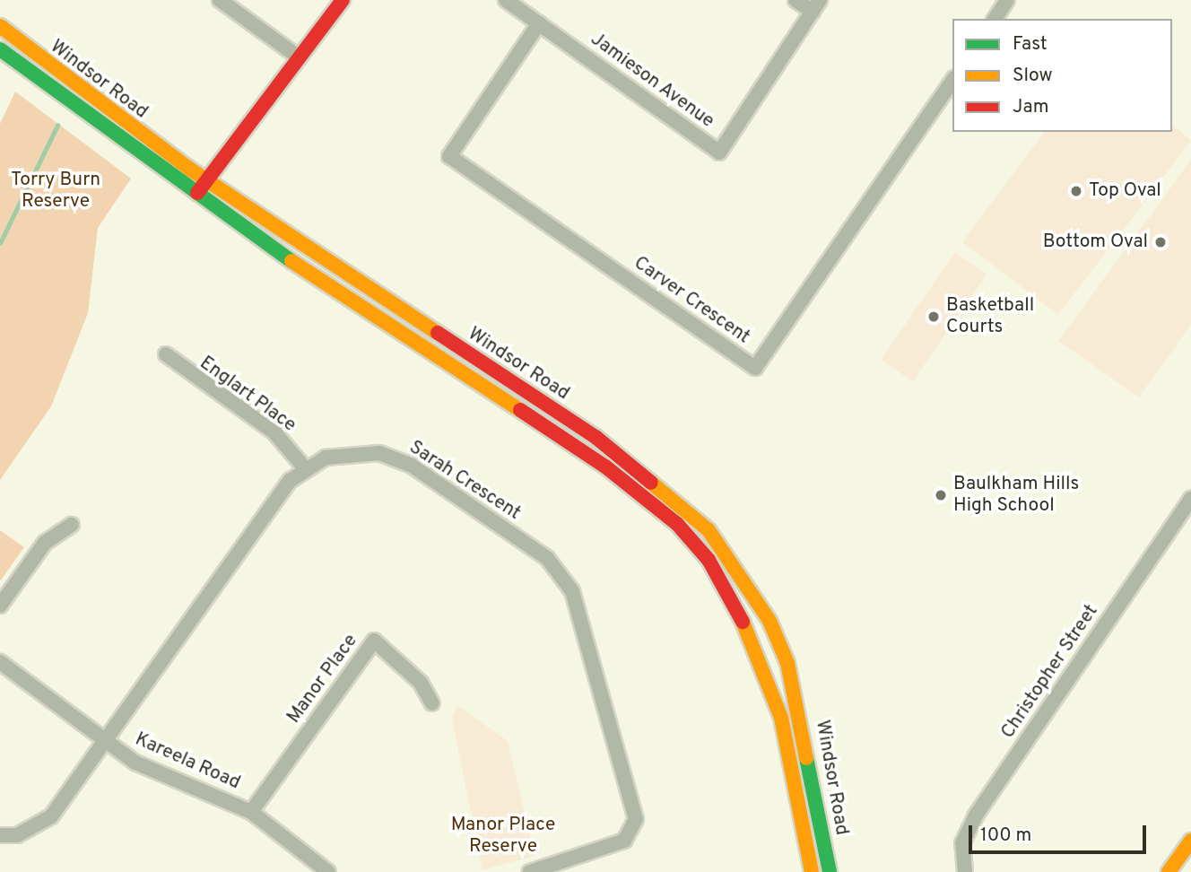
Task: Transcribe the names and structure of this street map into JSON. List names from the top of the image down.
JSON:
{
  "streets": {
    "main road": ["Windsor Road"],
    "street": [
      "Jamieson Avenue",
      "Carver Crescent",
      "Englart Place",
      "Sarah Crescent",
      "Christopher Street",
      "Manor Place",
      "Kareela Road"
    ]
  },
  "crossings": [
    ["Jamieson Avenue", "Carver Crescent"],
    ["Englart Place", "Sarah Crescent"],
    ["Manor Place", "Kareela Road"]
  ],
  "parks": ["Torry Burn Reserve", "Manor Place Reserve"],
  "places": [
    "Top Oval",
    "Bottom Oval",
    "Basketball Courts",
    "Baulkham Hills High School"
  ],
  "legend": ["Fast", "Slow", "Jam"],
  "scale_bar": "100 m"
}
